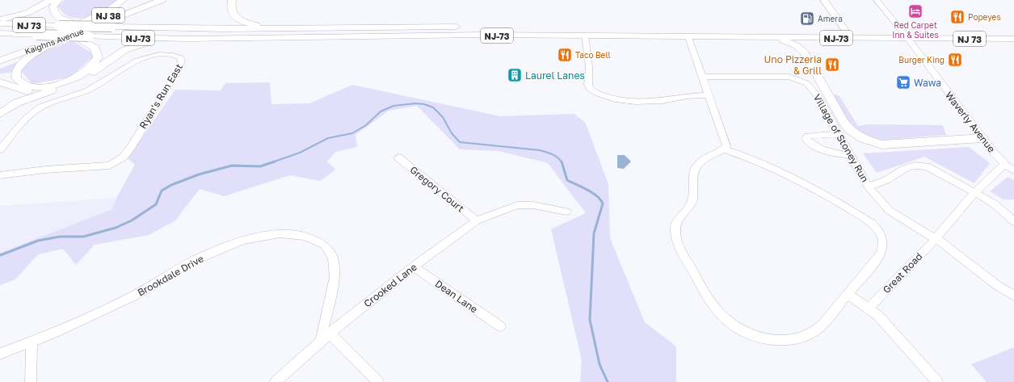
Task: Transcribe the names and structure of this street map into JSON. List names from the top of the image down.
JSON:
{
  "streets": {
    "highway": [
      "NJ 38",
      "NJ 73",
      "NJ-73",
      "Kaighns Avenue"
    ],
    "street": [
      "Ryan's Run East",
      "Waverly Avenue",
      "Village of Stoney Run",
      "Gregory Court",
      "Great Road",
      "Brookdale Drive",
      "Crooked Lane",
      "Dean Lane"
    ]
  },
  "crossings": [
    ["NJ 73", "NJ-73"],
    ["NJ 73", "Kaighns Avenue"],
    ["NJ 73", "Waverly Avenue"],
    ["NJ-73", "Kaighns Avenue"],
    ["NJ-73", "Waverly Avenue"],
    ["Waverly Avenue", "Great Road"],
    ["Village of Stoney Run", "Great Road"],
    ["Gregory Court", "Crooked Lane"],
    ["Brookdale Drive", "Crooked Lane"],
    ["Crooked Lane", "Dean Lane"]
  ],
  "places": {
    "hotel": ["Red Carpet Inn & Suites"],
    "restaurant": [
      "Popeyes",
      "Taco Bell",
      "Burger King",
      "Uno Pizzeria & Grill"
    ],
    "fuel station": ["Amera"],
    "building": ["Laurel Lanes"],
    "supermarket": ["Wawa"]
  }
}
